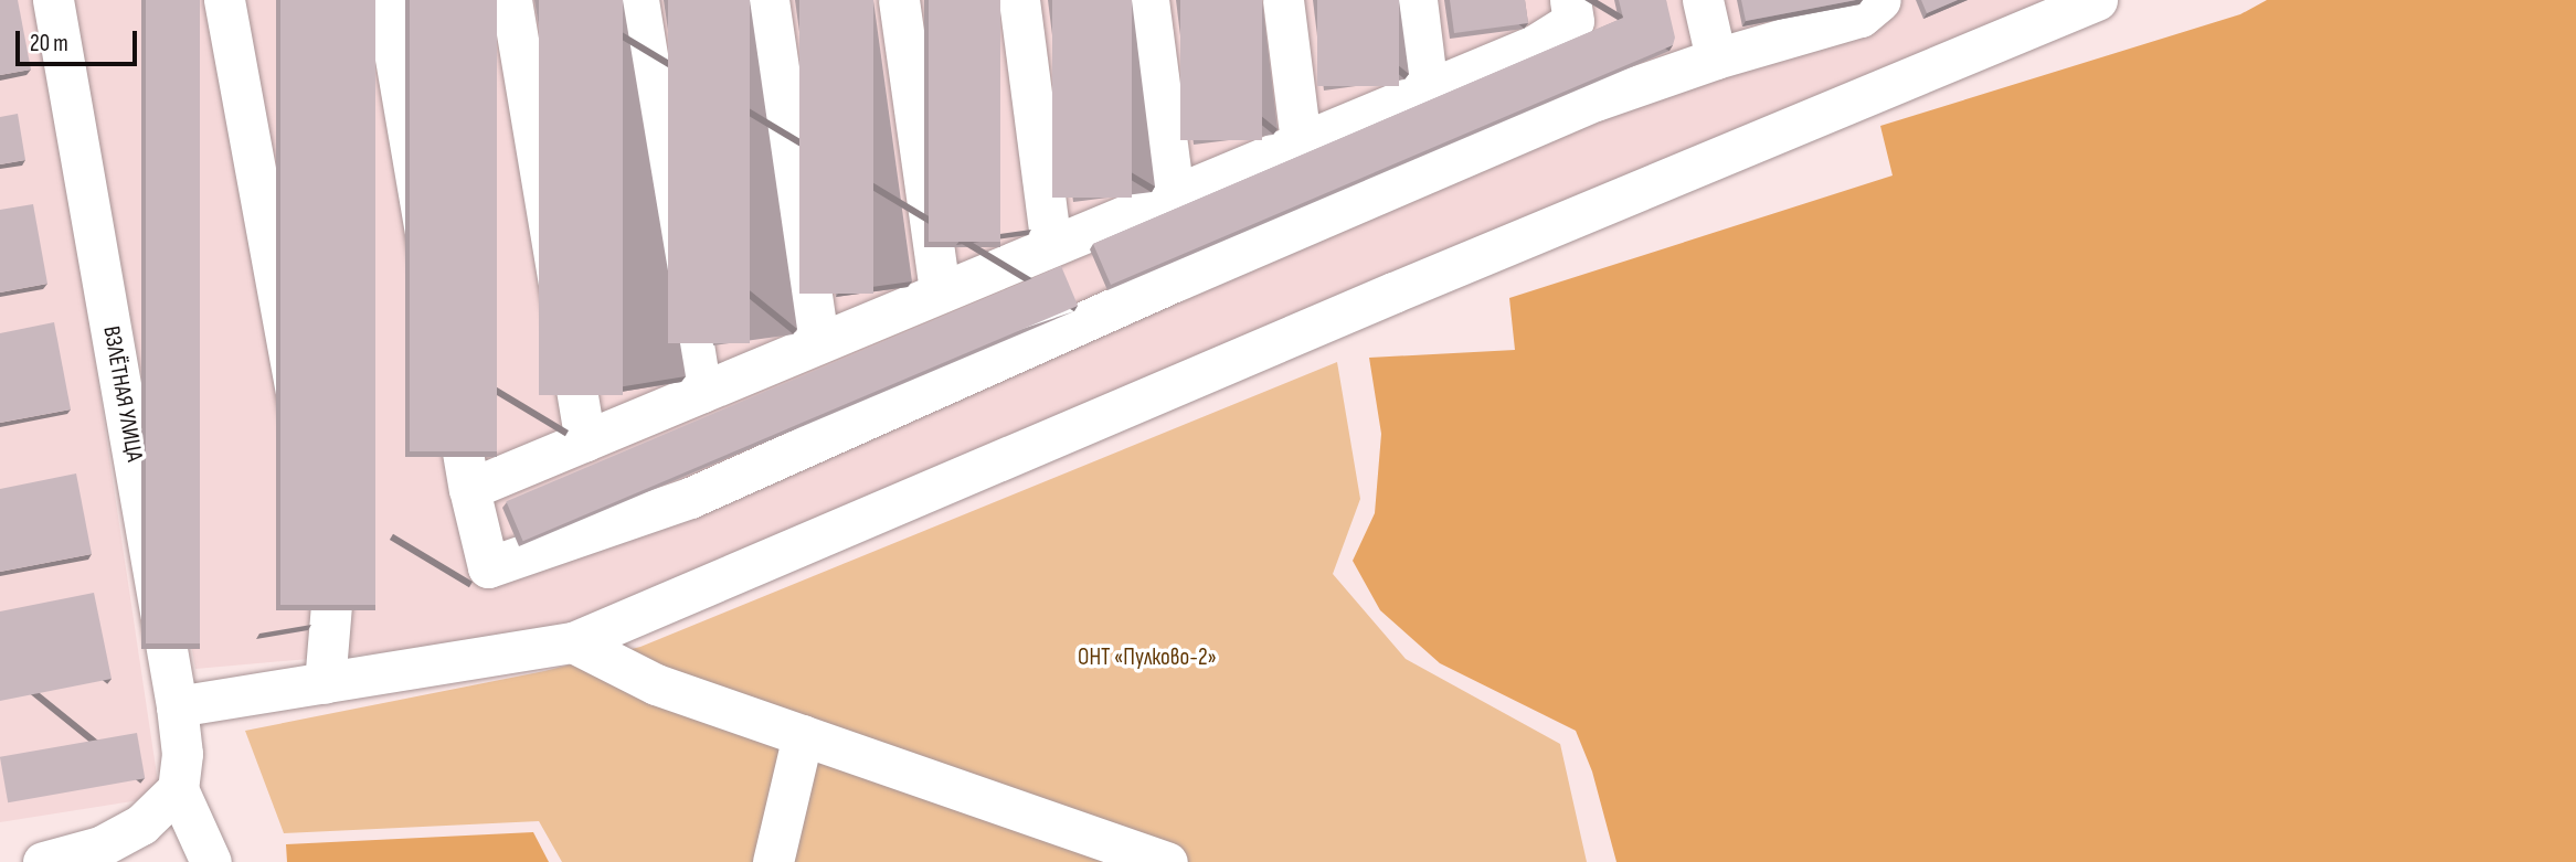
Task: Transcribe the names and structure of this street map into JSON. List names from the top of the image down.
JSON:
{
  "streets": {
    "street": ["ВЗЛЁТНАЯ УЛИЦА"]
  },
  "parks": ["ОНТ «Пулково-2»"],
  "scale_bar": "20 m"
}
